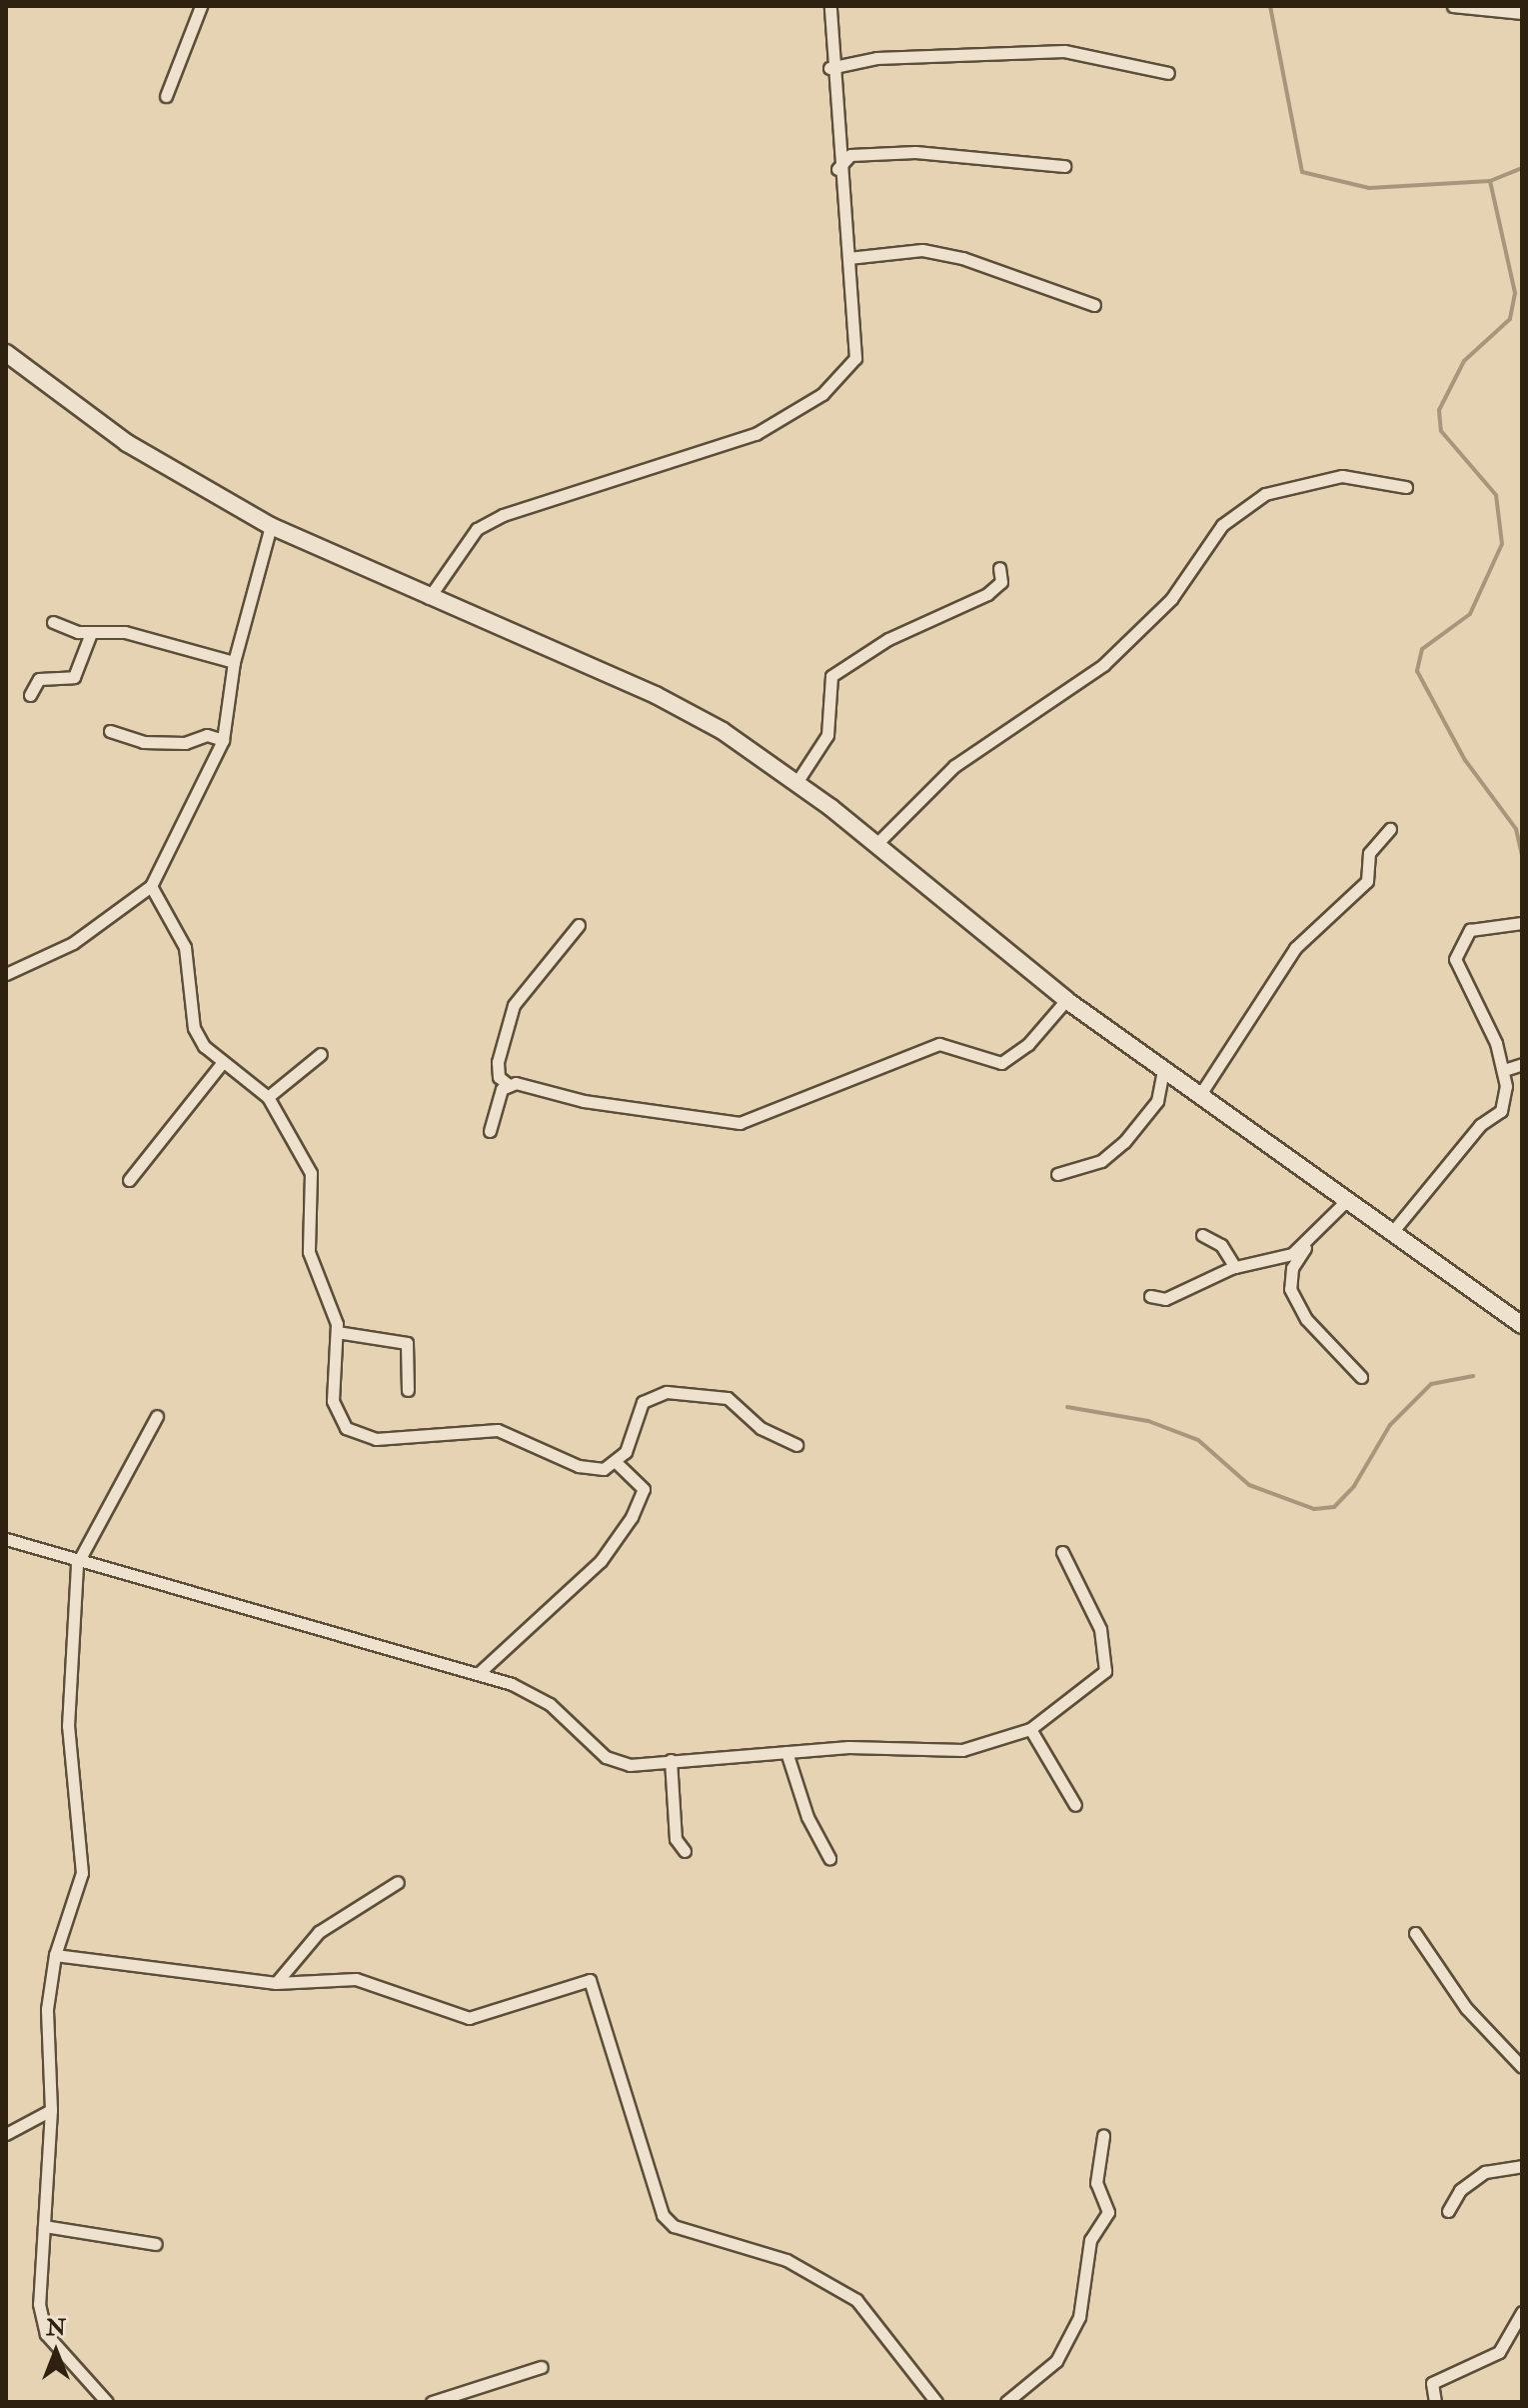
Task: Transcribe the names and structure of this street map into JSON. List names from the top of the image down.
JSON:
{
  "north": "top"
}
